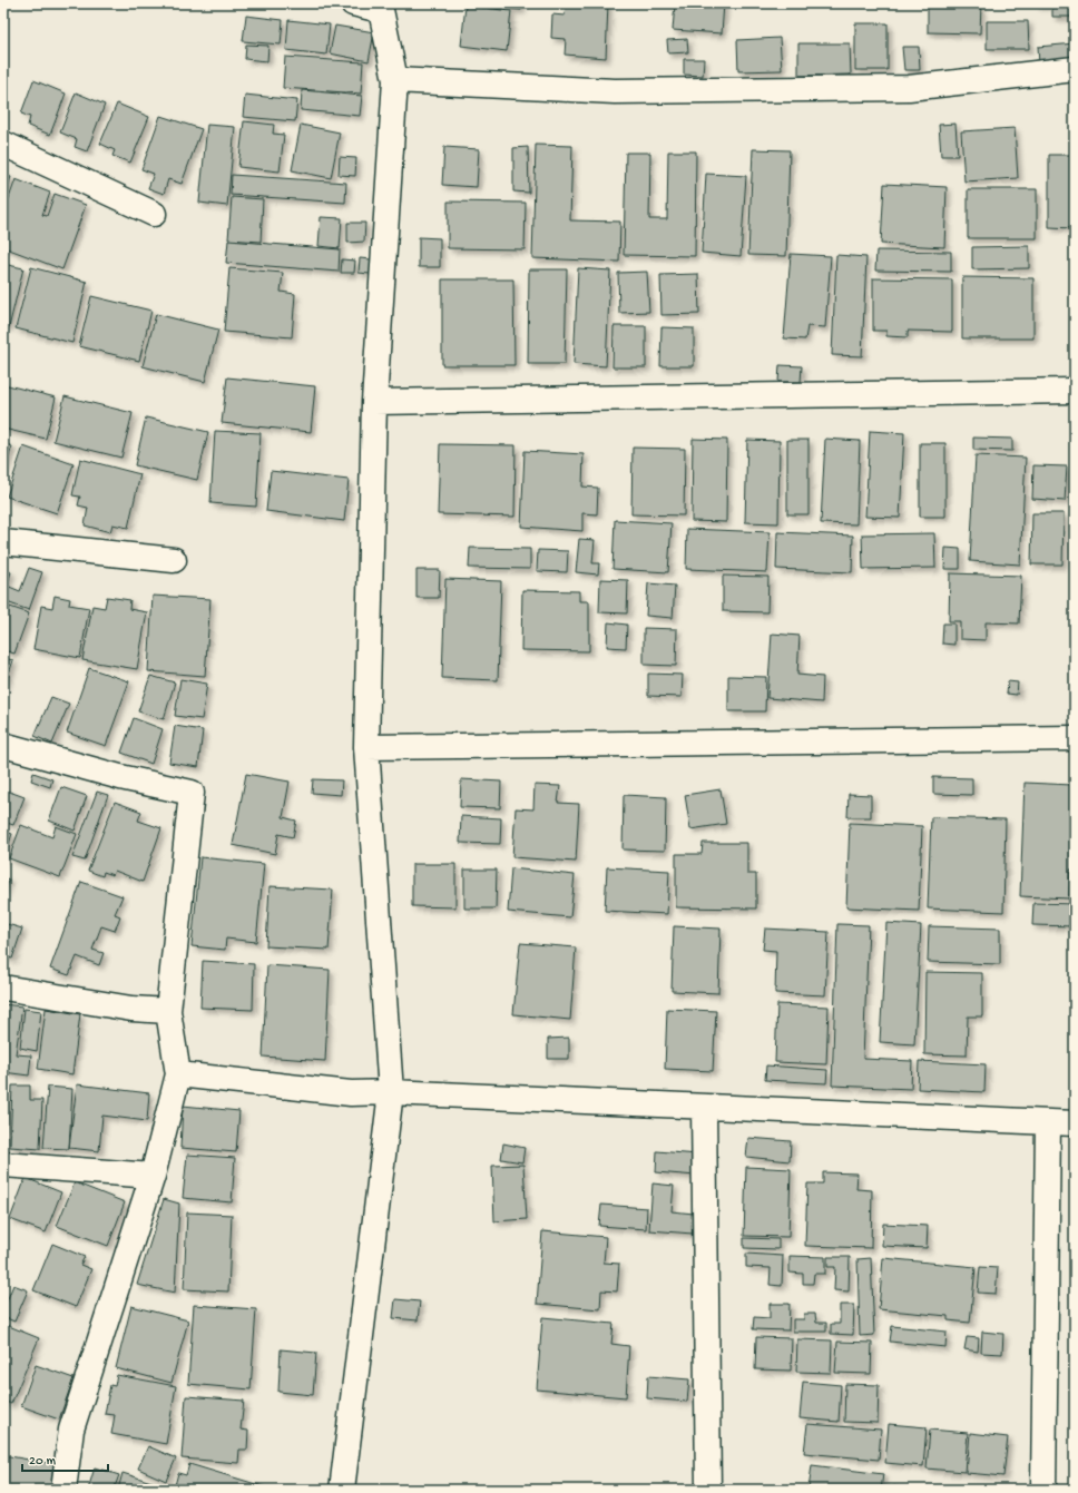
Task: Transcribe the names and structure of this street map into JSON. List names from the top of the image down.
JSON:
{
  "scale_bar": "20 m"
}
